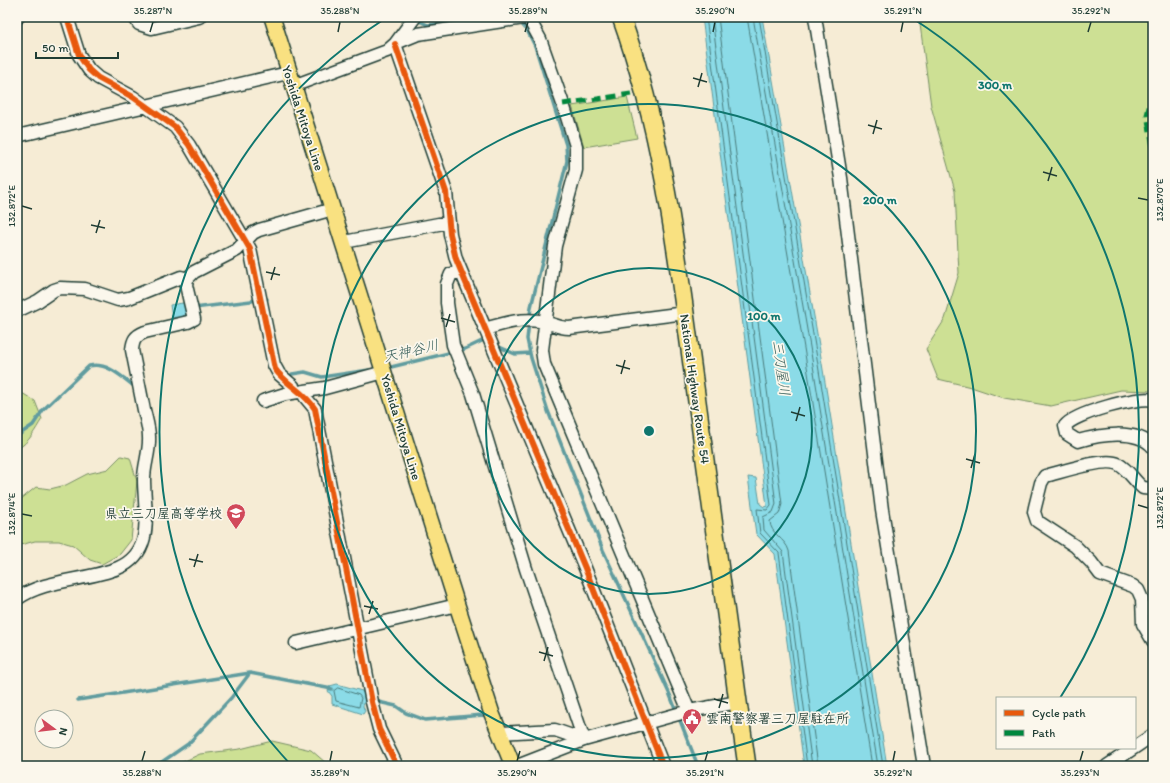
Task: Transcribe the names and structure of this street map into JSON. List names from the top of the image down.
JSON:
{
  "streets": {
    "highway": ["National Highway Route 54"],
    "main road": ["Yoshida Mitoya Line"]
  },
  "water": ["天神谷川", "三刀屋川"],
  "places": {
    "school or university": ["県立三刀屋高等学校"],
    "public building": ["雲南警察署三刀屋駐在所"]
  },
  "legend": ["Cycle path", "Path"],
  "scale_bar": "50 m",
  "north": "right",
  "coordinates": [
    "35.287°N",
    "35.288°N",
    "35.289°N",
    "35.290°N",
    "35.291°N",
    "35.292°N",
    "132.870°E",
    "132.872°E",
    "132.874°E",
    "35.293°N"
  ],
  "rings": ["300 m", "200 m", "100 m"]
}
